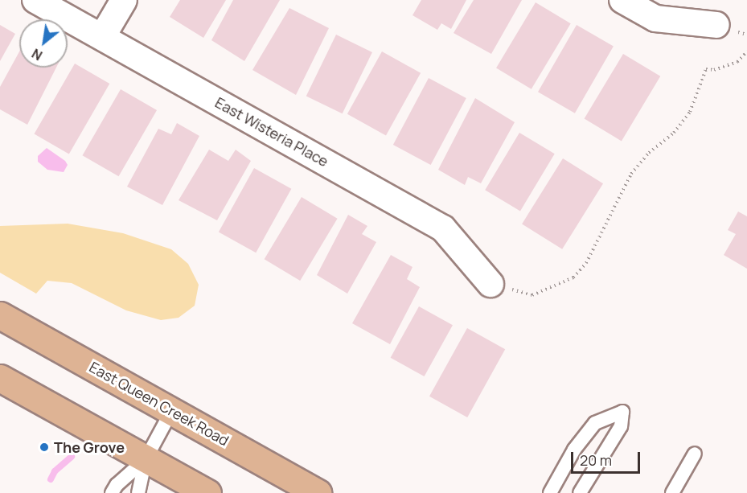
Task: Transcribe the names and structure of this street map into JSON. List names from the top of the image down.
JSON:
{
  "streets": {
    "main road": ["East Queen Creek Road"],
    "street": ["East Wisteria Place"]
  },
  "places": ["The Grove"],
  "scale_bar": "20 m",
  "north": "bottom left"
}
